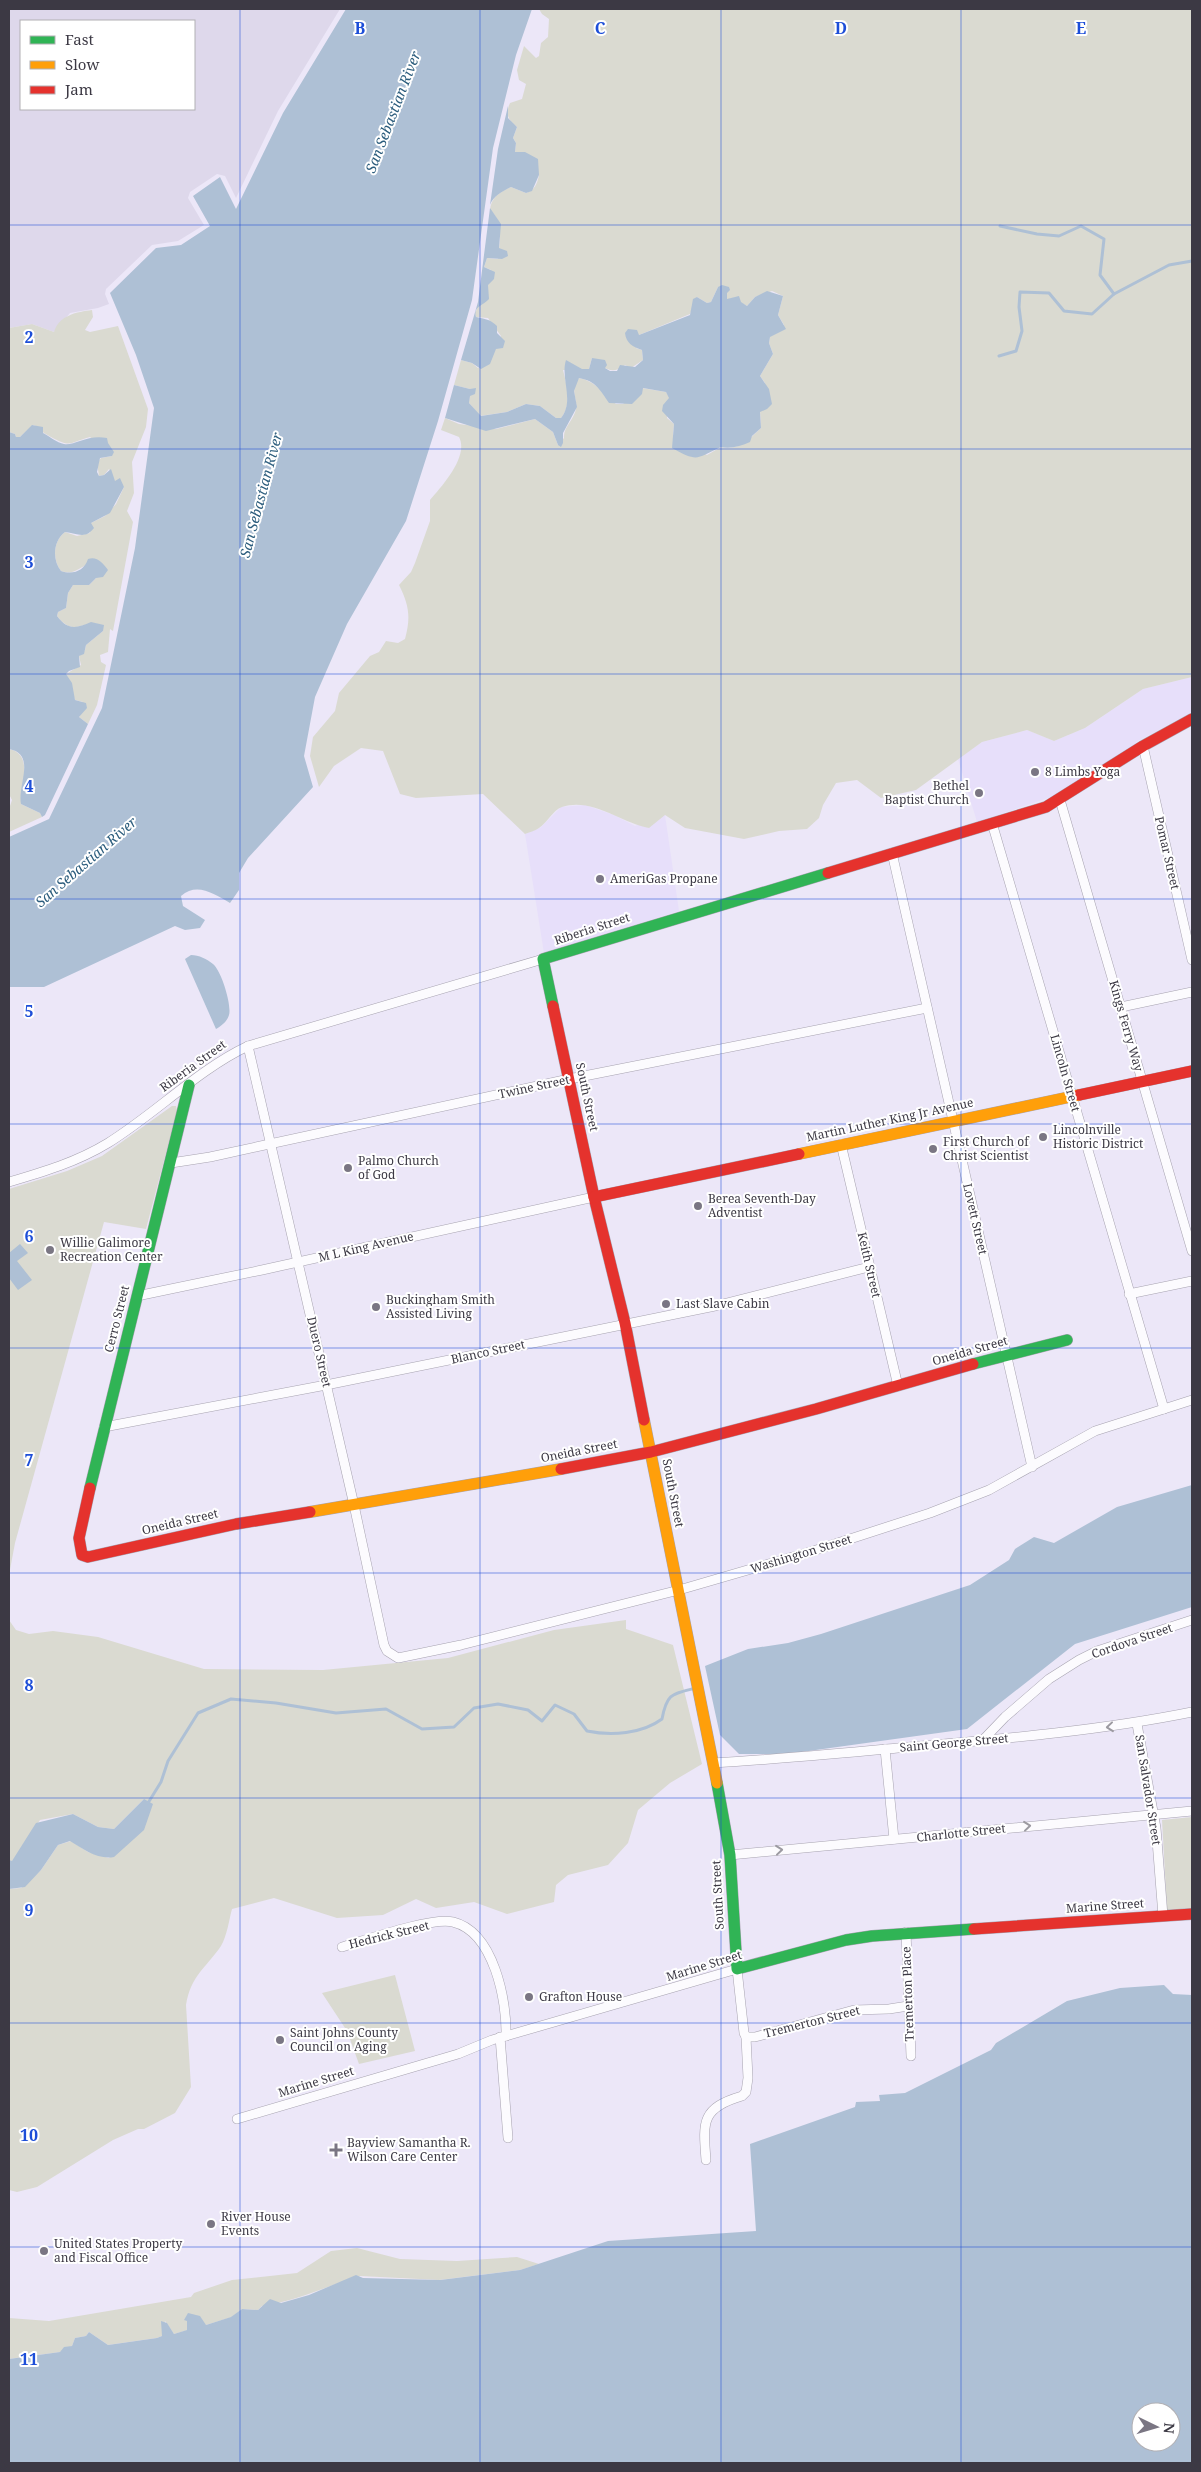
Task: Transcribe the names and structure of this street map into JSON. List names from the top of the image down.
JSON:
{
  "streets": {
    "street": [
      "Pomar Street",
      "Riberia Street",
      "Kings Ferry Way",
      "Lincoln Street",
      "Twine Street",
      "South Street",
      "Martin Luther King Jr Avenue",
      "Lovett Street",
      "M L King Avenue",
      "Keith Street",
      "Cerro Street",
      "Oneida Street",
      "Duero Street",
      "Blanco Street",
      "Washington Street",
      "Cordova Street",
      "Saint George Street",
      "San Salvador Street",
      "Charlotte Street",
      "Marine Street",
      "Hedrick Street",
      "Tremerton Place",
      "Tremerton Street"
    ]
  },
  "crossings": [
    ["Pomar Street", "Riberia Street"],
    ["Riberia Street", "Kings Ferry Way"],
    ["Riberia Street", "Lincoln Street"],
    ["Riberia Street", "South Street"],
    ["Riberia Street", "Lovett Street"],
    ["Riberia Street", "Cerro Street"],
    ["Riberia Street", "Duero Street"],
    ["Kings Ferry Way", "Martin Luther King Jr Avenue"],
    ["Lincoln Street", "Martin Luther King Jr Avenue"],
    ["Lincoln Street", "Washington Street"],
    ["Twine Street", "South Street"],
    ["Twine Street", "Lovett Street"],
    ["Twine Street", "Cerro Street"],
    ["Twine Street", "Duero Street"],
    ["South Street", "Martin Luther King Jr Avenue"],
    ["South Street", "M L King Avenue"],
    ["South Street", "Oneida Street"],
    ["South Street", "Blanco Street"],
    ["South Street", "Washington Street"],
    ["South Street", "Saint George Street"],
    ["South Street", "Charlotte Street"],
    ["South Street", "Marine Street"],
    ["South Street", "Tremerton Street"],
    ["Martin Luther King Jr Avenue", "Lovett Street"],
    ["Martin Luther King Jr Avenue", "M L King Avenue"],
    ["Martin Luther King Jr Avenue", "Keith Street"],
    ["Lovett Street", "Oneida Street"],
    ["Lovett Street", "Washington Street"],
    ["M L King Avenue", "Cerro Street"],
    ["M L King Avenue", "Duero Street"],
    ["Keith Street", "Oneida Street"],
    ["Keith Street", "Blanco Street"],
    ["Cerro Street", "Oneida Street"],
    ["Cerro Street", "Blanco Street"],
    ["Oneida Street", "Duero Street"],
    ["Duero Street", "Blanco Street"],
    ["Duero Street", "Washington Street"],
    ["Cordova Street", "Saint George Street"],
    ["Saint George Street", "San Salvador Street"],
    ["San Salvador Street", "Charlotte Street"],
    ["San Salvador Street", "Marine Street"],
    ["Marine Street", "Hedrick Street"],
    ["Marine Street", "Tremerton Place"],
    ["Tremerton Place", "Tremerton Street"]
  ],
  "one_way": ["Charlotte Street"],
  "water": ["San Sebastian River"],
  "places": {
    "other": [
      "8 Limbs Yoga",
      "Bethel Baptist Church",
      "AmeriGas Propane",
      "Lincolnville Historic District",
      "First Church of Christ Scientist",
      "Palmo Church of God",
      "Berea Seventh-Day Adventist",
      "Willie Galimore Recreation Center",
      "Last Slave Cabin",
      "Buckingham Smith Assisted Living",
      "Grafton House",
      "Saint Johns County Council on Aging",
      "River House Events",
      "United States Property and Fiscal Office"
    ],
    "health": ["Bayview Samantha R. Wilson Care Center"]
  },
  "legend": ["Fast", "Slow", "Jam"],
  "north": "right",
  "grid": {
    "columns": [
      "B",
      "C",
      "D",
      "E"
    ],
    "rows": [
      "2",
      "3",
      "4",
      "5",
      "6",
      "7",
      "8",
      "9",
      "10",
      "11"
    ]
  }
}
